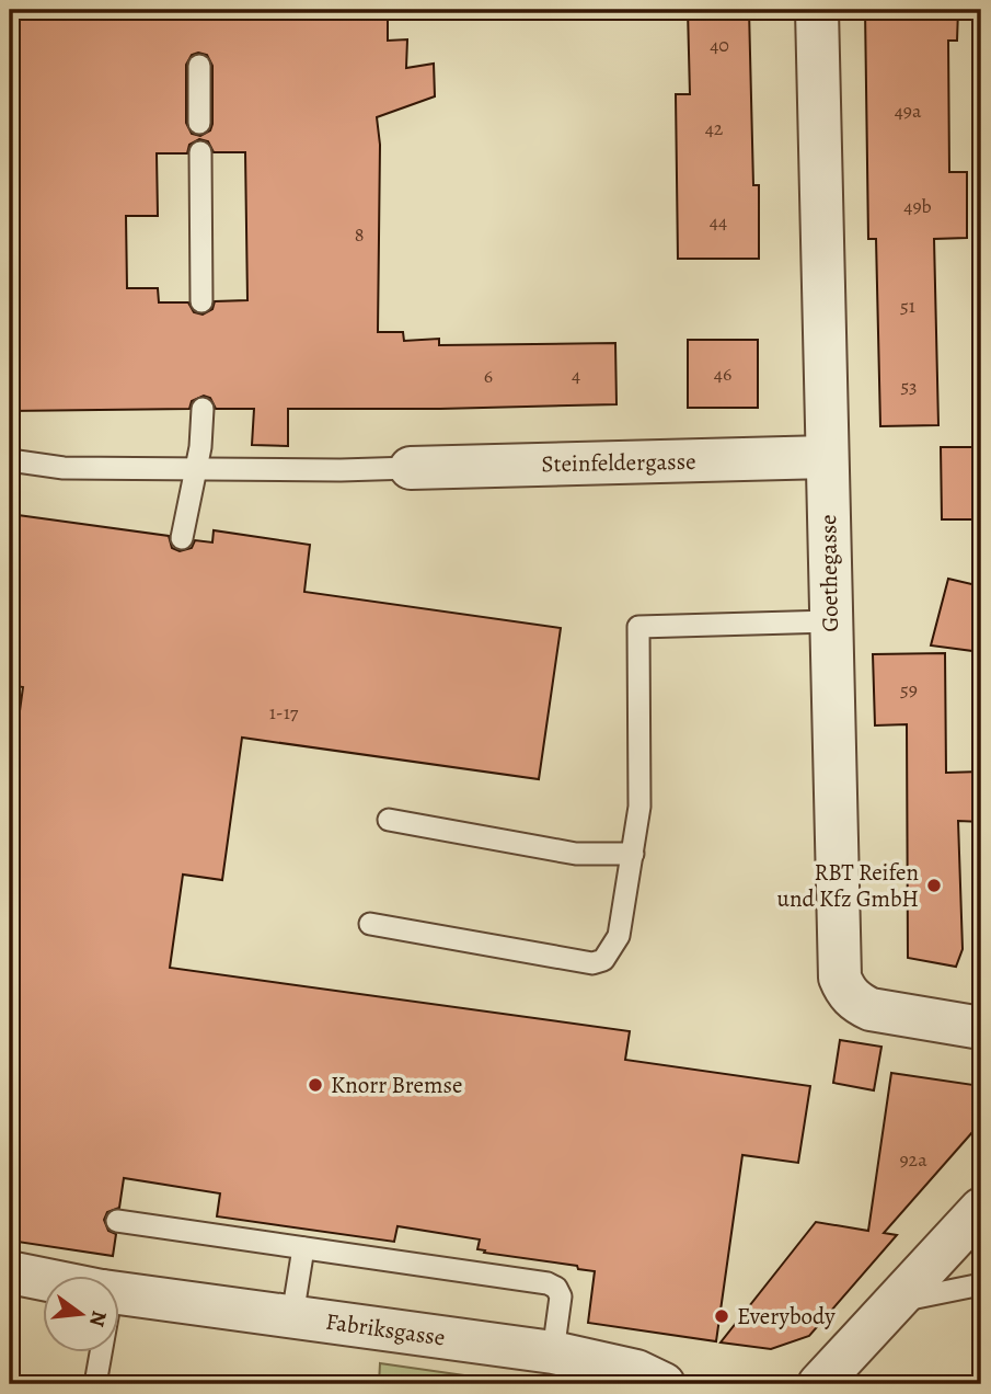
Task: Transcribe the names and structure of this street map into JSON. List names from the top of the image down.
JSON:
{
  "streets": {
    "street": ["Steinfeldergasse", "Goethegasse", "Fabriksgasse"]
  },
  "crossings": [
    ["Steinfeldergasse", "Goethegasse"]
  ],
  "places": ["RBT Reifen und Kfz GmbH", "Knorr Bremse", "Everybody"],
  "house_numbers": [
    "40",
    "49a",
    "42",
    "49b",
    "44",
    "8",
    "51",
    "46",
    "4",
    "6",
    "53",
    "59",
    "1-17",
    "92a"
  ],
  "north": "right"
}
